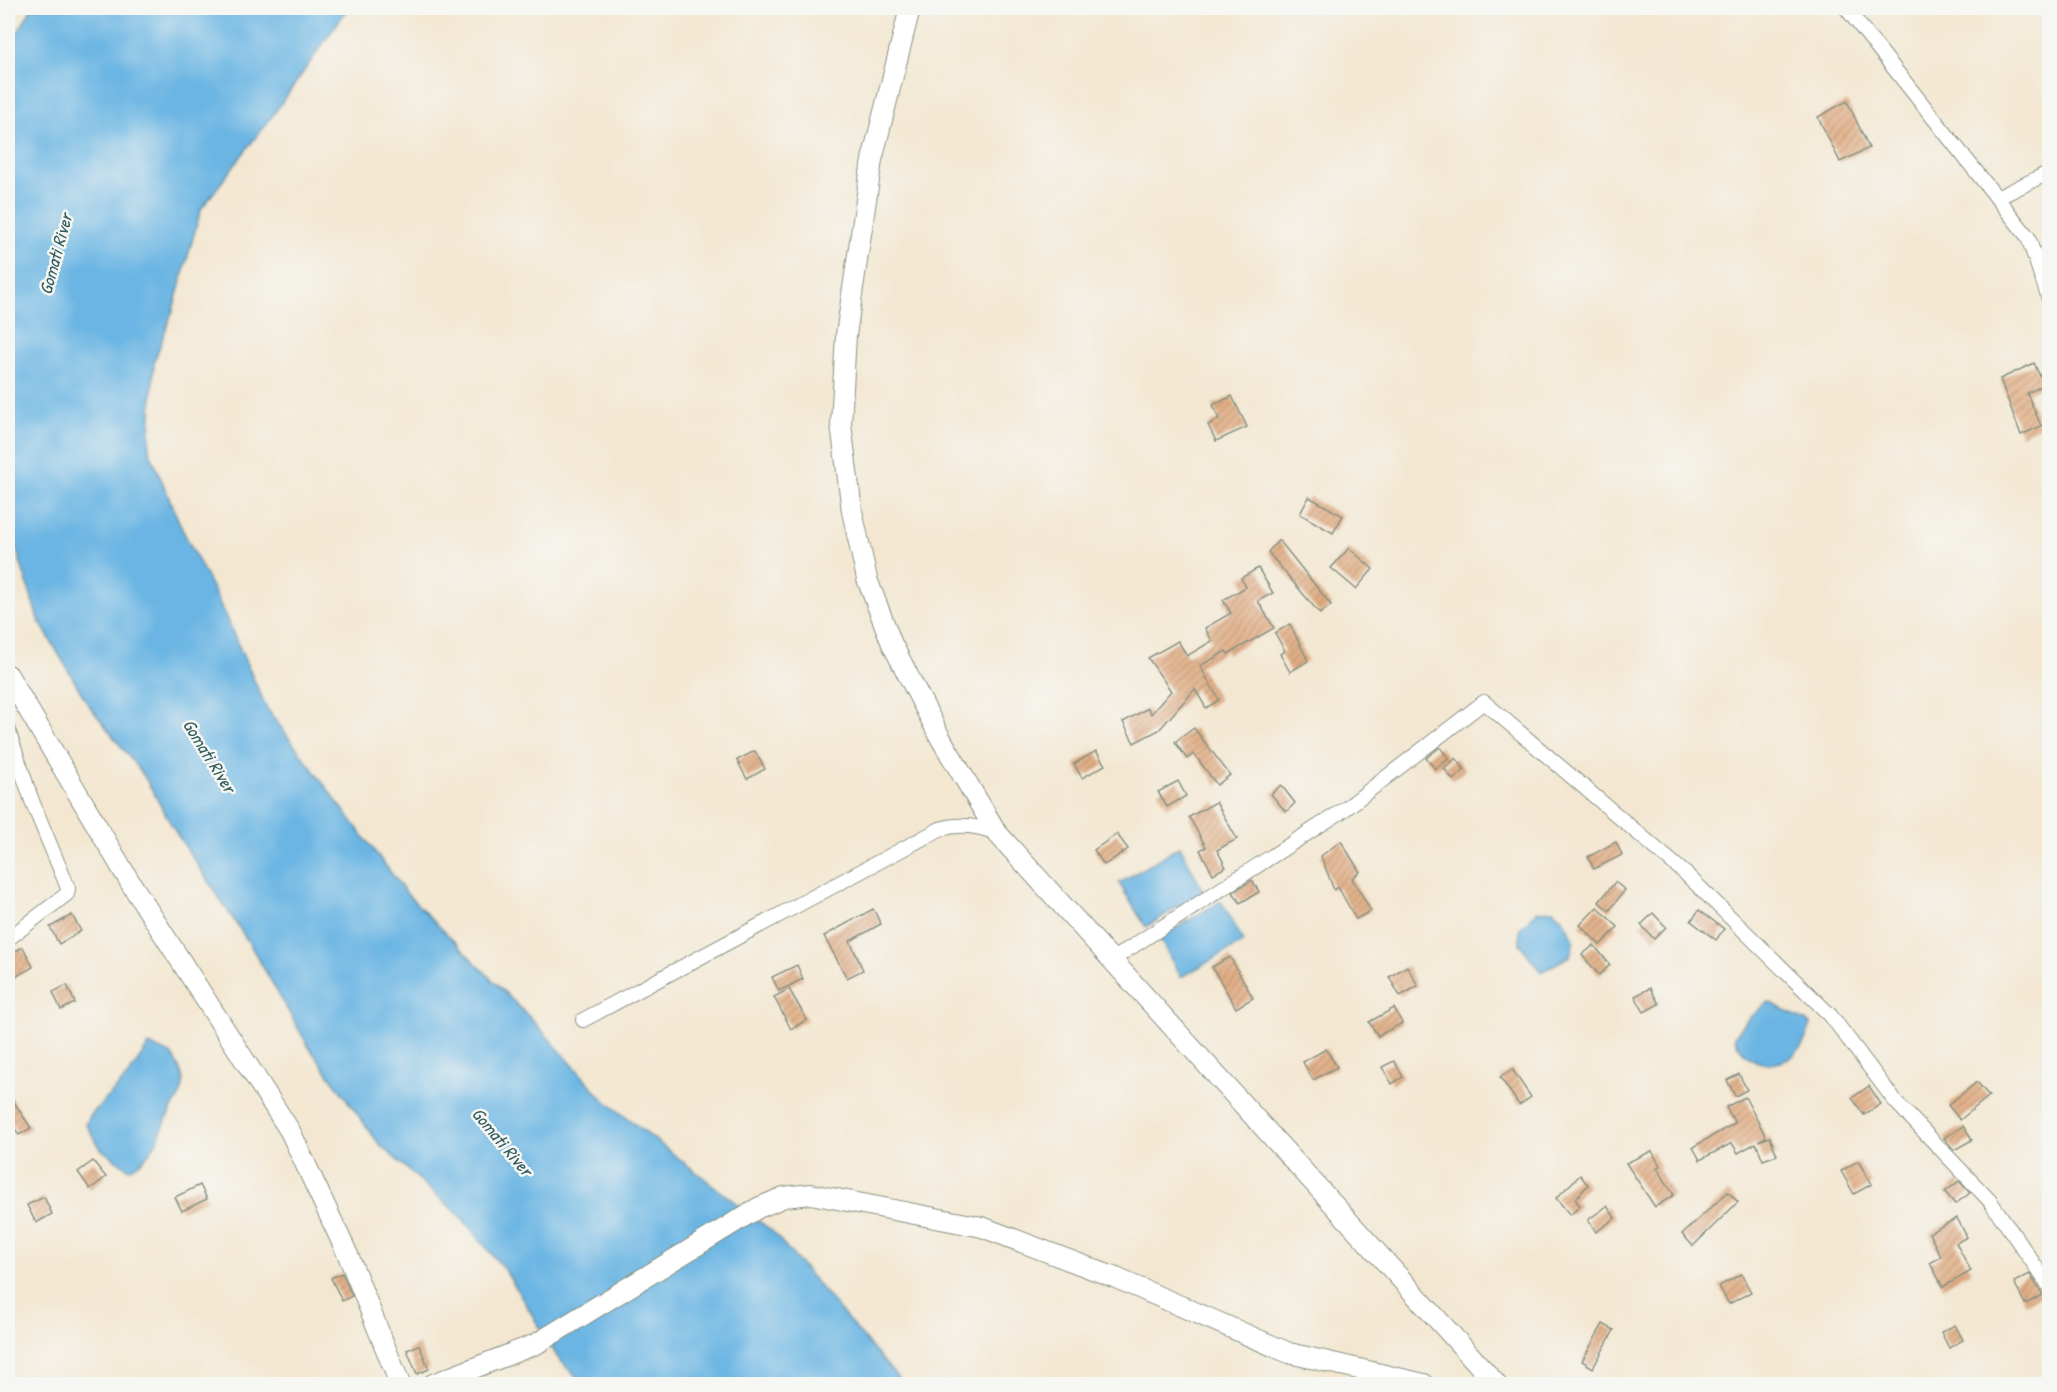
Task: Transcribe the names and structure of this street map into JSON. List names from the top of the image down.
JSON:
{
  "water": ["Gomati River"]
}
